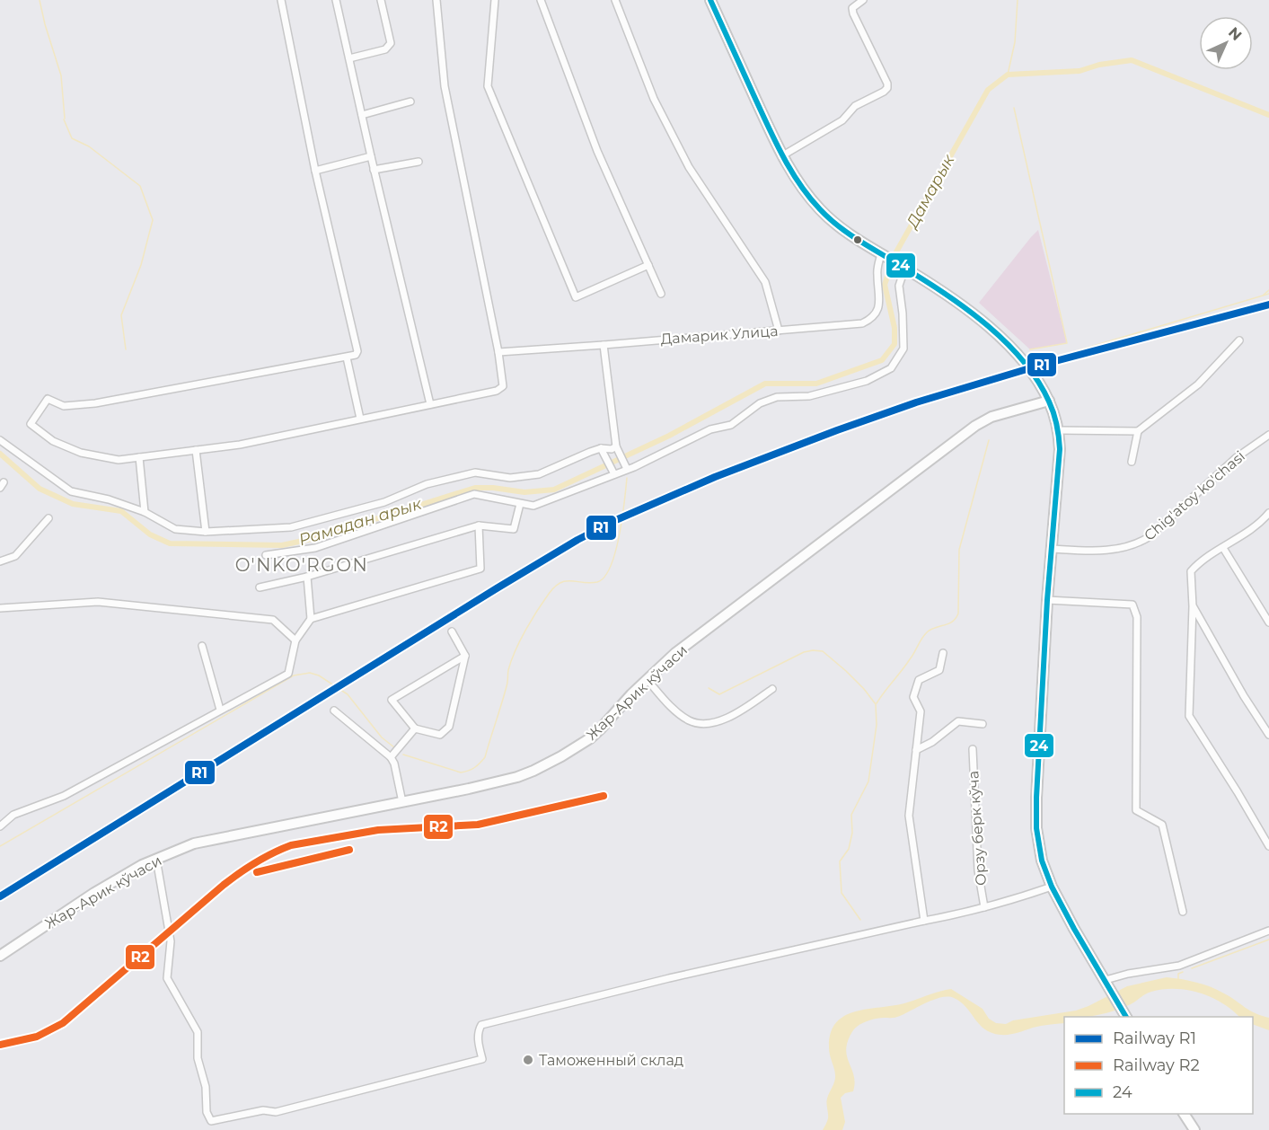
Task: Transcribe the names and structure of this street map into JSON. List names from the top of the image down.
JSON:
{
  "streets": {
    "main road": ["Жар-Арик кўчаси"],
    "street": ["Дамарик Улица", "Chig'atoy ko'chasi", "Орзу берк кўча"]
  },
  "districts": ["O'NKO'RGON"],
  "water": ["Дамарык", "Рамадан арык"],
  "places": ["Таможенный склад"],
  "lines": ["transit line 24", "rail line R1", "rail line R2"],
  "legend": ["Railway R1", "Railway R2", "24"],
  "north": "top right"
}
